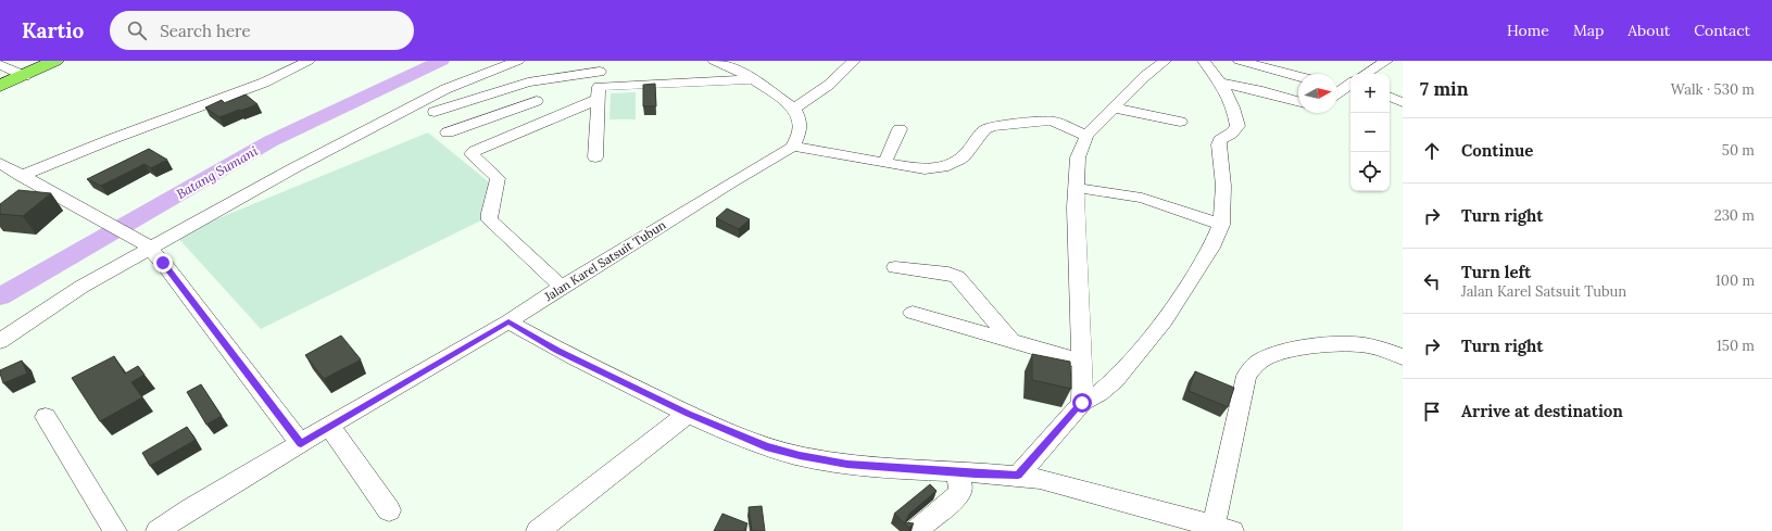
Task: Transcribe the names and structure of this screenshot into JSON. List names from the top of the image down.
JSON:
{
  "streets": {
    "street": ["Jalan Karel Satsuit Tubun"]
  },
  "water": ["Batang Sumani"],
  "north": "right",
  "page": {
    "header": "Kartio",
    "search": "Search here",
    "nav": [
      "Home",
      "Map",
      "About",
      "Contact"
    ],
    "heading": ["7 min", "Walk · 530 m"],
    "map_buttons": ["+", "−"],
    "list": [
      ["Continue", "50 m"],
      ["Turn right", "230 m"],
      ["Turn left", "Jalan Karel Satsuit Tubun", "100 m"],
      ["Turn right", "150 m"],
      "Arrive at destination"
    ]
  }
}
